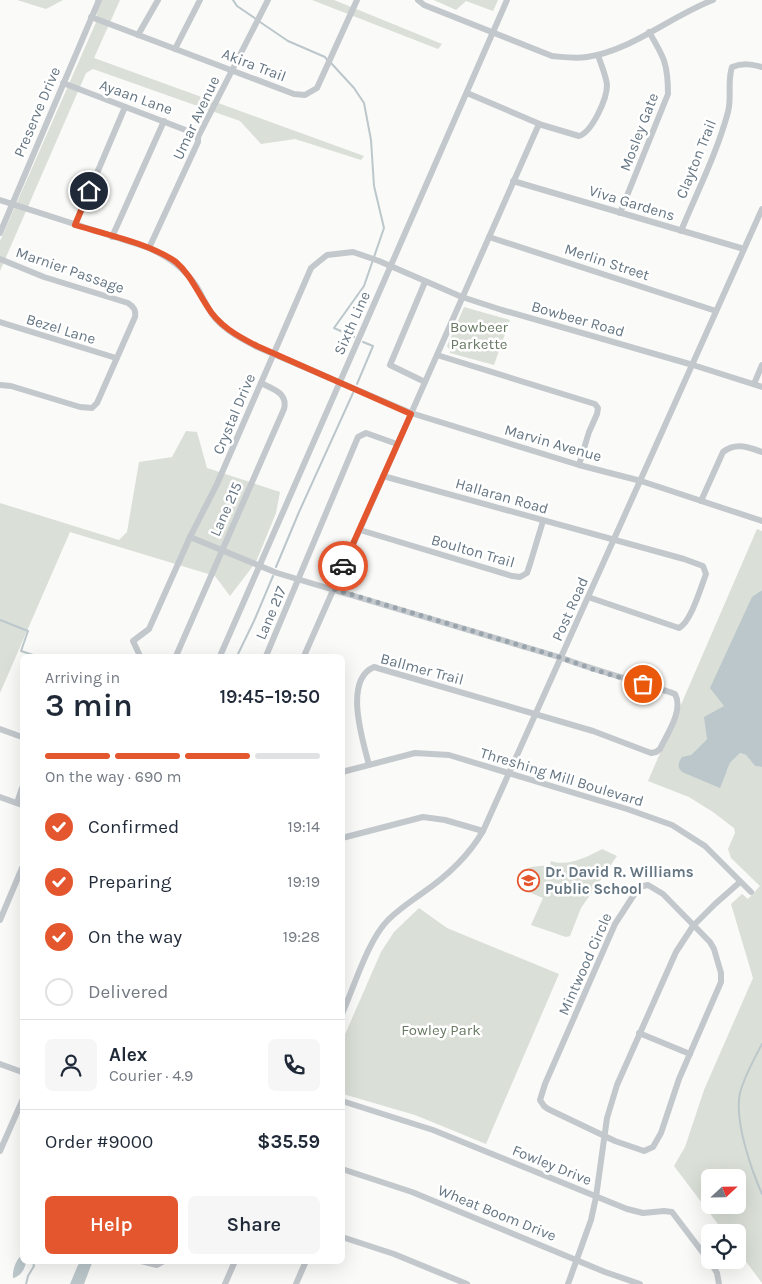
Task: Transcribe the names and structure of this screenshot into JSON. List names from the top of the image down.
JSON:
{
  "streets": {
    "street": [
      "Akira Trail",
      "Ayaan Lane",
      "Preserve Drive",
      "Umar Avenue",
      "Mosley Gate",
      "Clayton Trail",
      "Viva Gardens",
      "Merlin Street",
      "Marnier Passage",
      "Bowbeer Road",
      "Sixth Line",
      "Bezel Lane",
      "Crystal Drive",
      "Marvin Avenue",
      "Hallaran Road",
      "Lane 215",
      "Boulton Trail",
      "Post Road",
      "Lane 217",
      "Ballmer Trail",
      "Threshing Mill Boulevard",
      "Mintwood Circle",
      "Fowley Drive",
      "Wheat Boom Drive"
    ]
  },
  "crossings": [
    ["Akira Trail", "Preserve Drive"],
    ["Akira Trail", "Umar Avenue"],
    ["Ayaan Lane", "Preserve Drive"],
    ["Ayaan Lane", "Umar Avenue"],
    ["Preserve Drive", "Marvin Avenue"],
    ["Umar Avenue", "Marvin Avenue"],
    ["Mosley Gate", "Viva Gardens"],
    ["Clayton Trail", "Viva Gardens"],
    ["Viva Gardens", "Post Road"],
    ["Merlin Street", "Post Road"],
    ["Marnier Passage", "Bezel Lane"],
    ["Bowbeer Road", "Sixth Line"],
    ["Bowbeer Road", "Crystal Drive"],
    ["Bowbeer Road", "Post Road"],
    ["Sixth Line", "Crystal Drive"],
    ["Sixth Line", "Marvin Avenue"],
    ["Crystal Drive", "Marvin Avenue"],
    ["Crystal Drive", "Lane 215"],
    ["Marvin Avenue", "Post Road"],
    ["Hallaran Road", "Boulton Trail"],
    ["Hallaran Road", "Post Road"],
    ["Post Road", "Ballmer Trail"],
    ["Post Road", "Threshing Mill Boulevard"],
    ["Ballmer Trail", "Threshing Mill Boulevard"]
  ],
  "parks": ["Bowbeer Parkette", "Fowley Park"],
  "places": {
    "school or university": ["Dr. David R. Williams Public School"]
  },
  "north": "right",
  "page": {
    "heading": ["3 min", "Arriving in", "19:45–19:50"],
    "panel": [
      "Alex",
      "Courier · 4.9",
      "Order #9000",
      "$35.59"
    ],
    "bar": "On the way · 690 m",
    "list": [
      ["Confirmed", "19:14"],
      ["Preparing", "19:19"],
      ["On the way", "19:28"],
      "Delivered"
    ],
    "buttons": ["Help", "Share"]
  }
}
